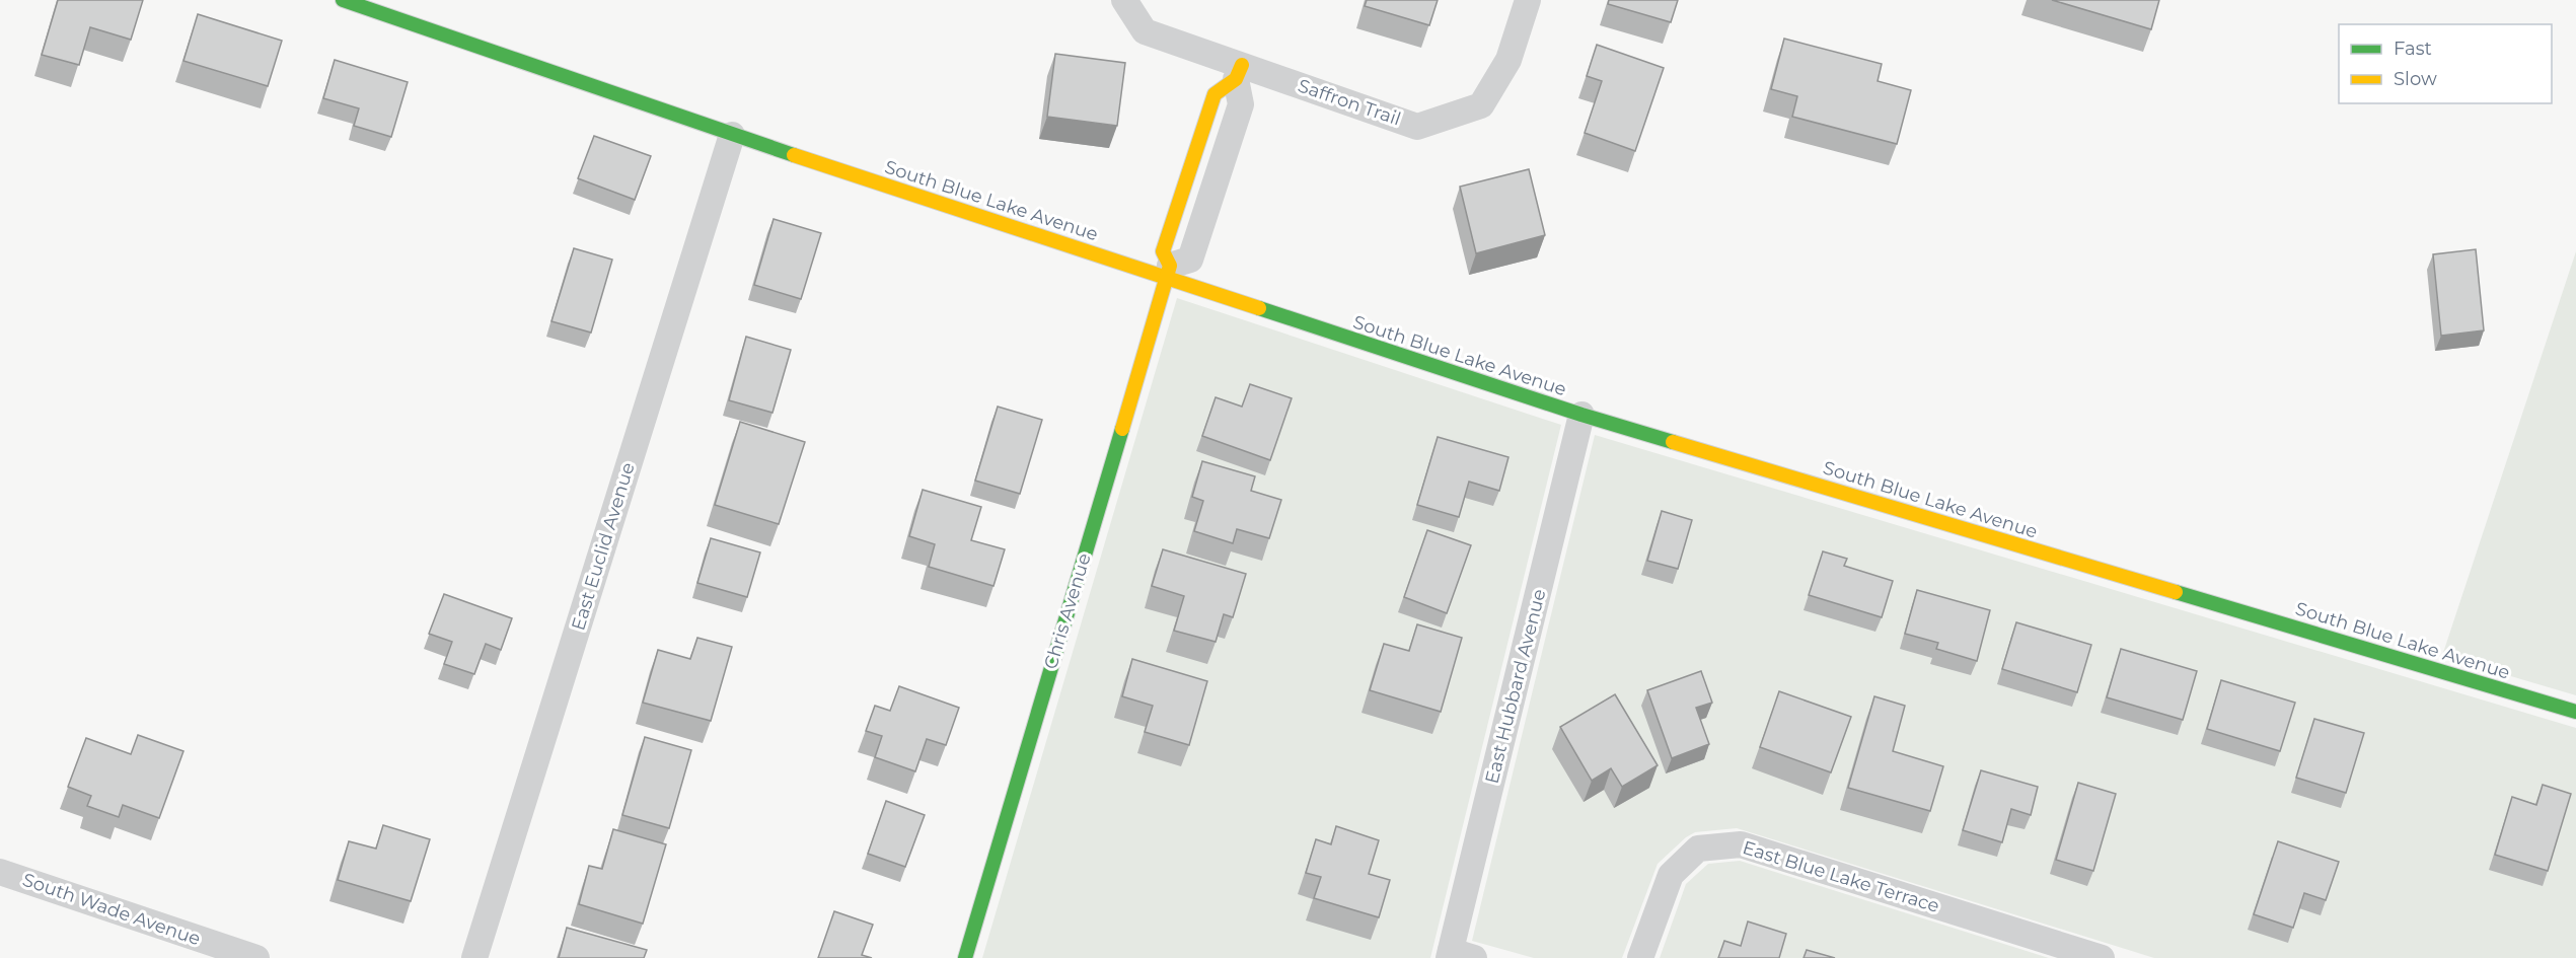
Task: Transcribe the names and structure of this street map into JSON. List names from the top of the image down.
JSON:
{
  "streets": {
    "main road": ["South Blue Lake Avenue", "Chris Avenue"],
    "street": [
      "Saffron Trail",
      "East Euclid Avenue",
      "East Hubbard Avenue",
      "East Blue Lake Terrace",
      "South Wade Avenue"
    ]
  },
  "crossings": [
    ["South Blue Lake Avenue", "East Euclid Avenue"],
    ["South Blue Lake Avenue", "Chris Avenue"],
    ["South Blue Lake Avenue", "East Hubbard Avenue"]
  ],
  "legend": ["Fast", "Slow"]
}
